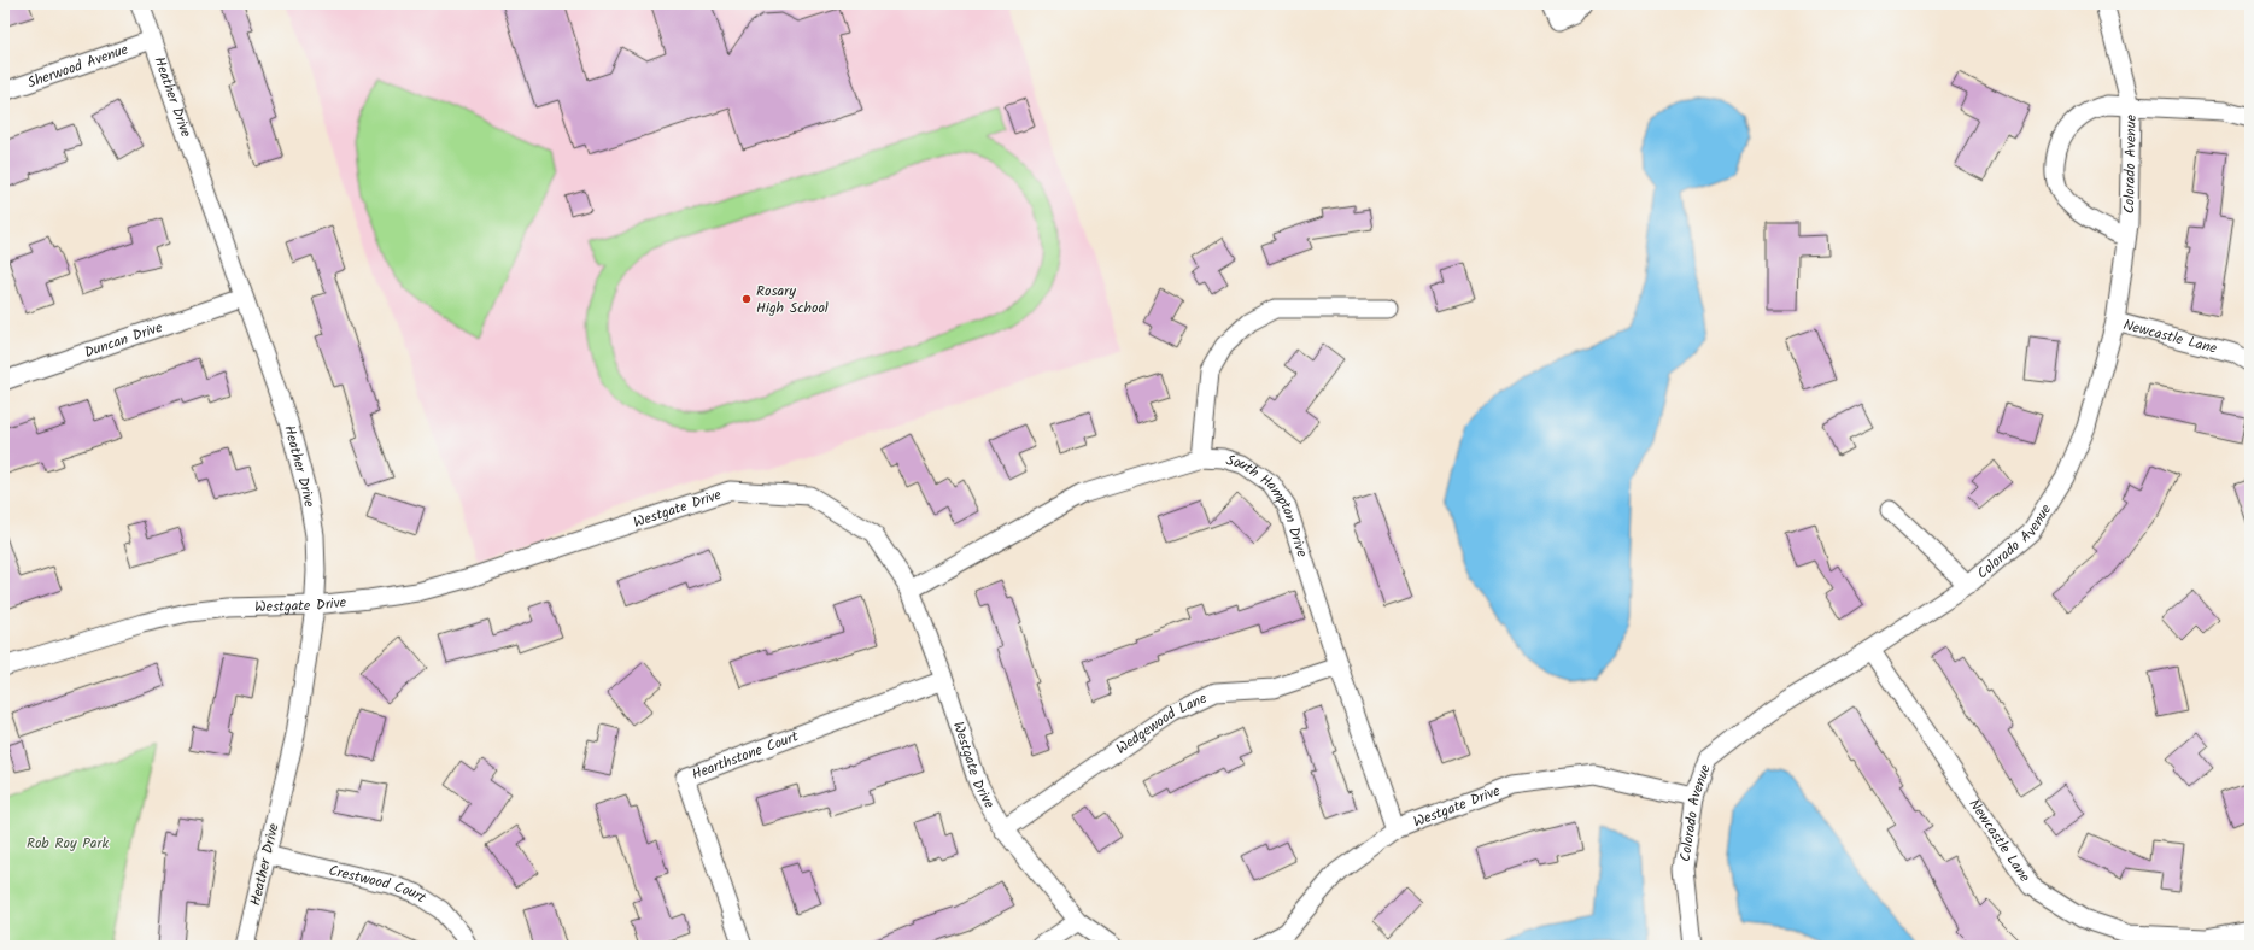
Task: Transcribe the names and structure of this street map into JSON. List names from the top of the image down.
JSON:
{
  "streets": {
    "street": [
      "Sherwood Avenue",
      "Heather Drive",
      "Colorado Avenue",
      "Newcastle Lane",
      "Duncan Drive",
      "Westgate Drive",
      "South Hampton Drive",
      "Wedgewood Lane",
      "Hearthstone Court",
      "Crestwood Court"
    ]
  },
  "crossings": [
    ["Sherwood Avenue", "Heather Drive"],
    ["Heather Drive", "Duncan Drive"],
    ["Heather Drive", "Westgate Drive"],
    ["Heather Drive", "Crestwood Court"],
    ["Colorado Avenue", "Newcastle Lane"],
    ["Colorado Avenue", "Westgate Drive"],
    ["Westgate Drive", "South Hampton Drive"],
    ["Westgate Drive", "Wedgewood Lane"],
    ["Westgate Drive", "Hearthstone Court"],
    ["South Hampton Drive", "Wedgewood Lane"]
  ],
  "parks": ["Rob Roy Park"],
  "places": ["Rosary High School"]
}
